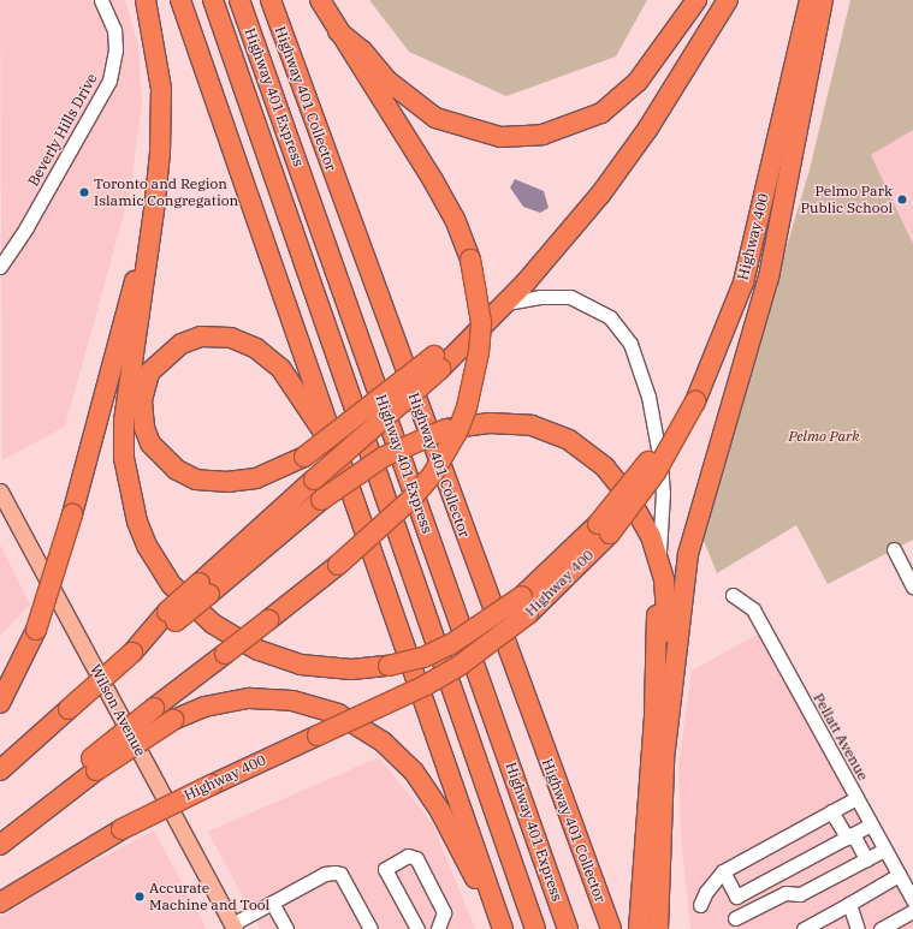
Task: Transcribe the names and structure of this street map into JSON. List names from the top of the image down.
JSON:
{
  "streets": {
    "highway": ["Highway 401 Express", "Highway 401 Collector", "Highway 400"],
    "main road": ["Wilson Avenue"],
    "street": ["Beverly Hills Drive", "Pellatt Avenue"]
  },
  "parks": ["Pelmo Park"],
  "places": ["Toronto and Region Islamic Congregation", "Pelmo Park Public School", "Accurate Machine and Tool"]
}
